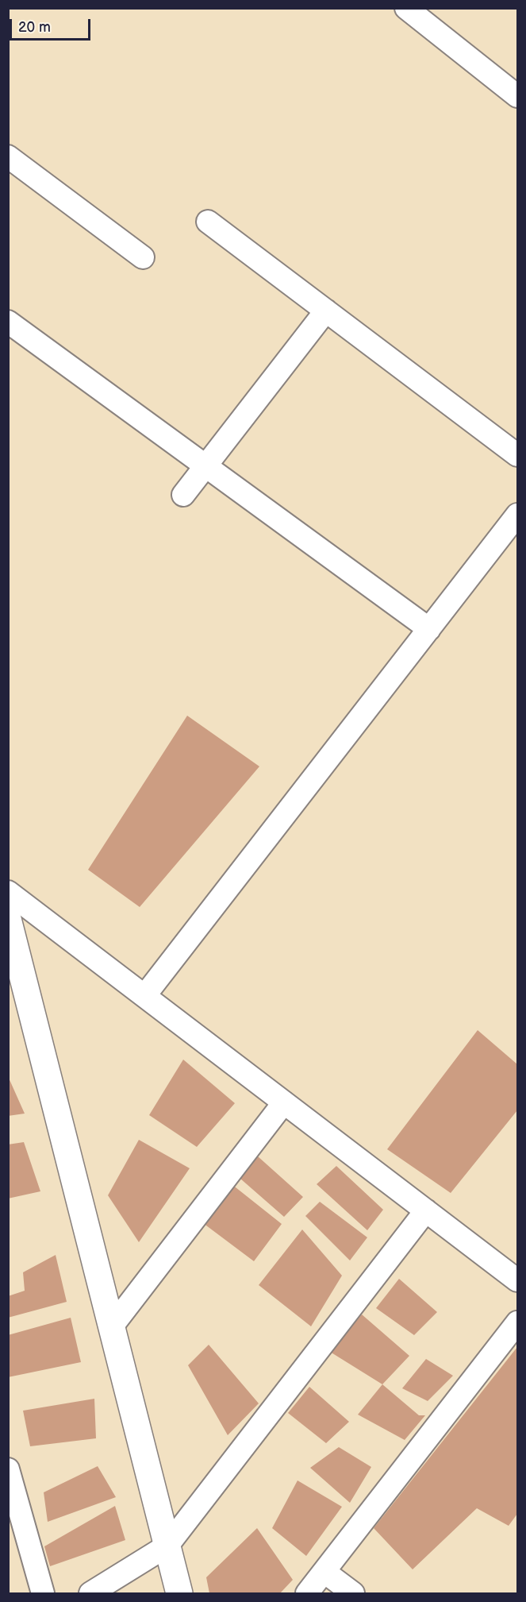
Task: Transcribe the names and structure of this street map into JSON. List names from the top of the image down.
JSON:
{
  "scale_bar": "20 m"
}
